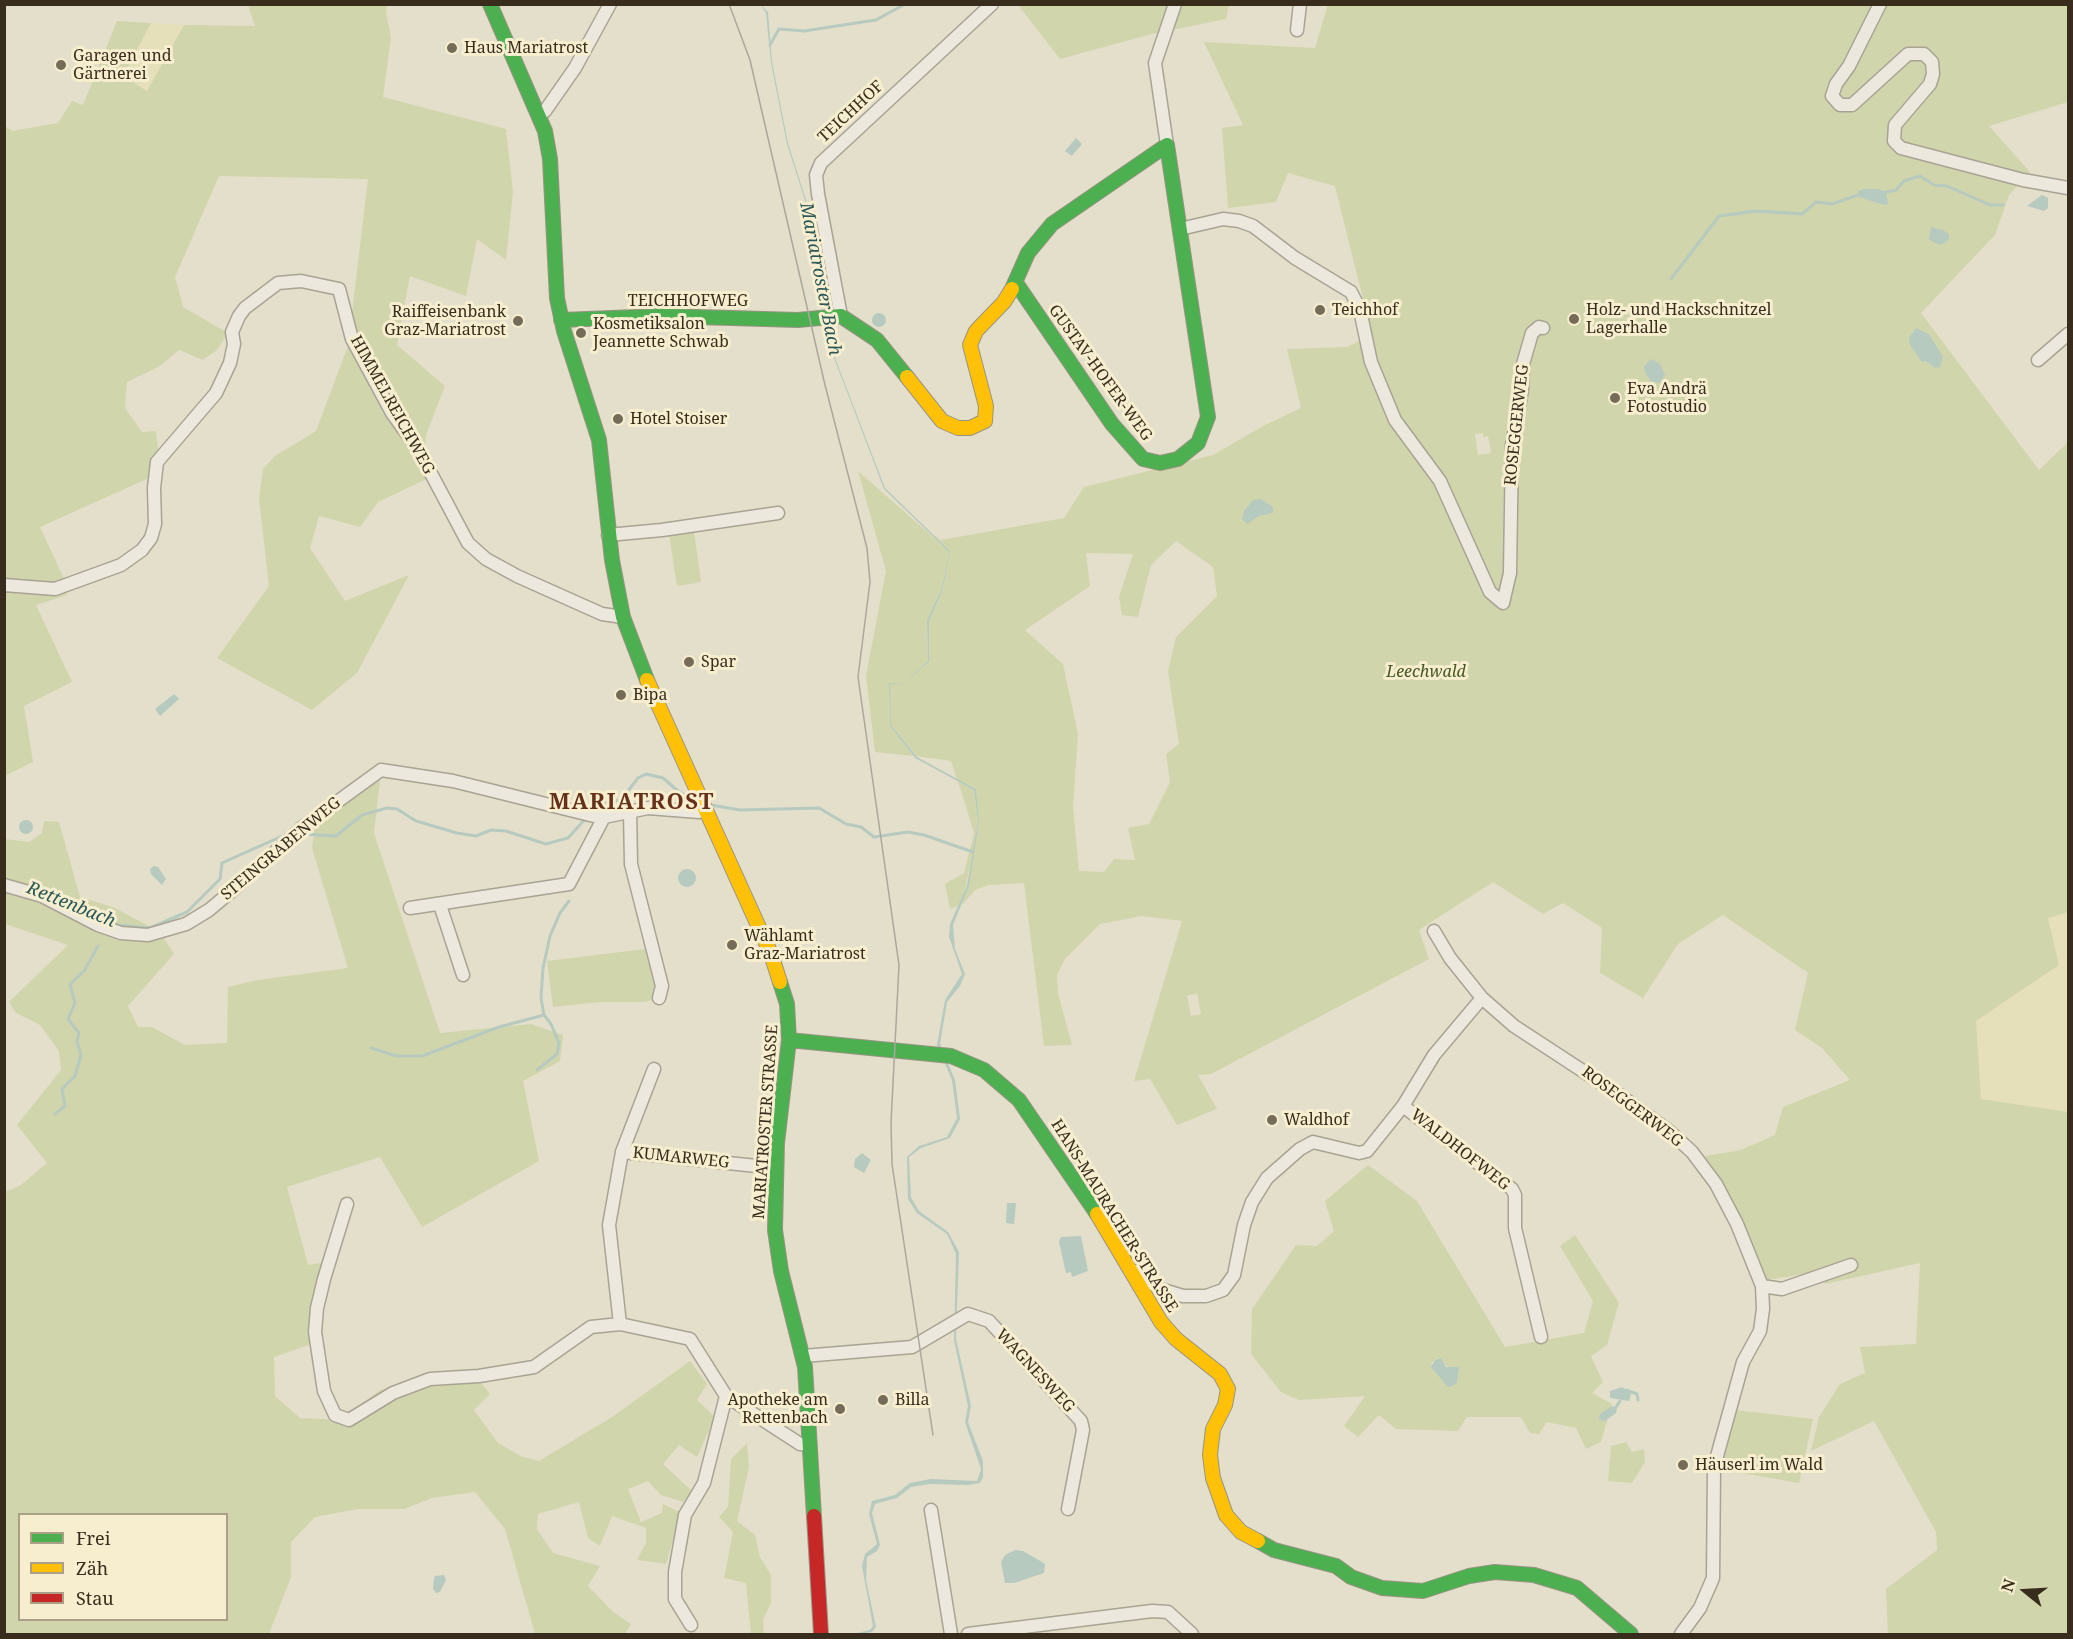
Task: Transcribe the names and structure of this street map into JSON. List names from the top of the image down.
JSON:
{
  "streets": {
    "street": [
      "TEICHHOF",
      "TEICHHOFWEG",
      "GUSTAV-HOFER-WEG",
      "HIMMELREICHWEG",
      "ROSEGGERWEG",
      "STEINGRABENWEG",
      "MARIATROSTER STRASSE",
      "WALDHOFWEG",
      "KUMARWEG",
      "HANS-MAURACHER-STRASSE",
      "WAGNESWEG"
    ]
  },
  "crossings": [
    ["TEICHHOF", "TEICHHOFWEG"],
    ["TEICHHOFWEG", "MARIATROSTER STRASSE"],
    ["GUSTAV-HOFER-WEG", "ROSEGGERWEG"],
    ["HIMMELREICHWEG", "MARIATROSTER STRASSE"],
    ["ROSEGGERWEG", "WALDHOFWEG"],
    ["STEINGRABENWEG", "MARIATROSTER STRASSE"],
    ["MARIATROSTER STRASSE", "KUMARWEG"],
    ["MARIATROSTER STRASSE", "HANS-MAURACHER-STRASSE"],
    ["MARIATROSTER STRASSE", "WAGNESWEG"],
    ["WALDHOFWEG", "HANS-MAURACHER-STRASSE"]
  ],
  "districts": ["MARIATROST"],
  "water": ["Mariatroster Bach", "Rettenbach"],
  "parks": ["Leechwald"],
  "places": [
    "Haus Mariatrost",
    "Garagen und Gärtnerei",
    "Teichhof",
    "Holz- und Hackschnitzel Lagerhalle",
    "Raiffeisenbank Graz-Mariatrost",
    "Kosmetiksalon Jeannette Schwab",
    "Eva Andrä Fotostudio",
    "Hotel Stoiser",
    "Spar",
    "Bipa",
    "Wählamt Graz-Mariatrost",
    "Waldhof",
    "Billa",
    "Apotheke am Rettenbach",
    "Häuserl im Wald"
  ],
  "legend": ["Frei", "Zäh", "Stau"],
  "north": "left"
}
